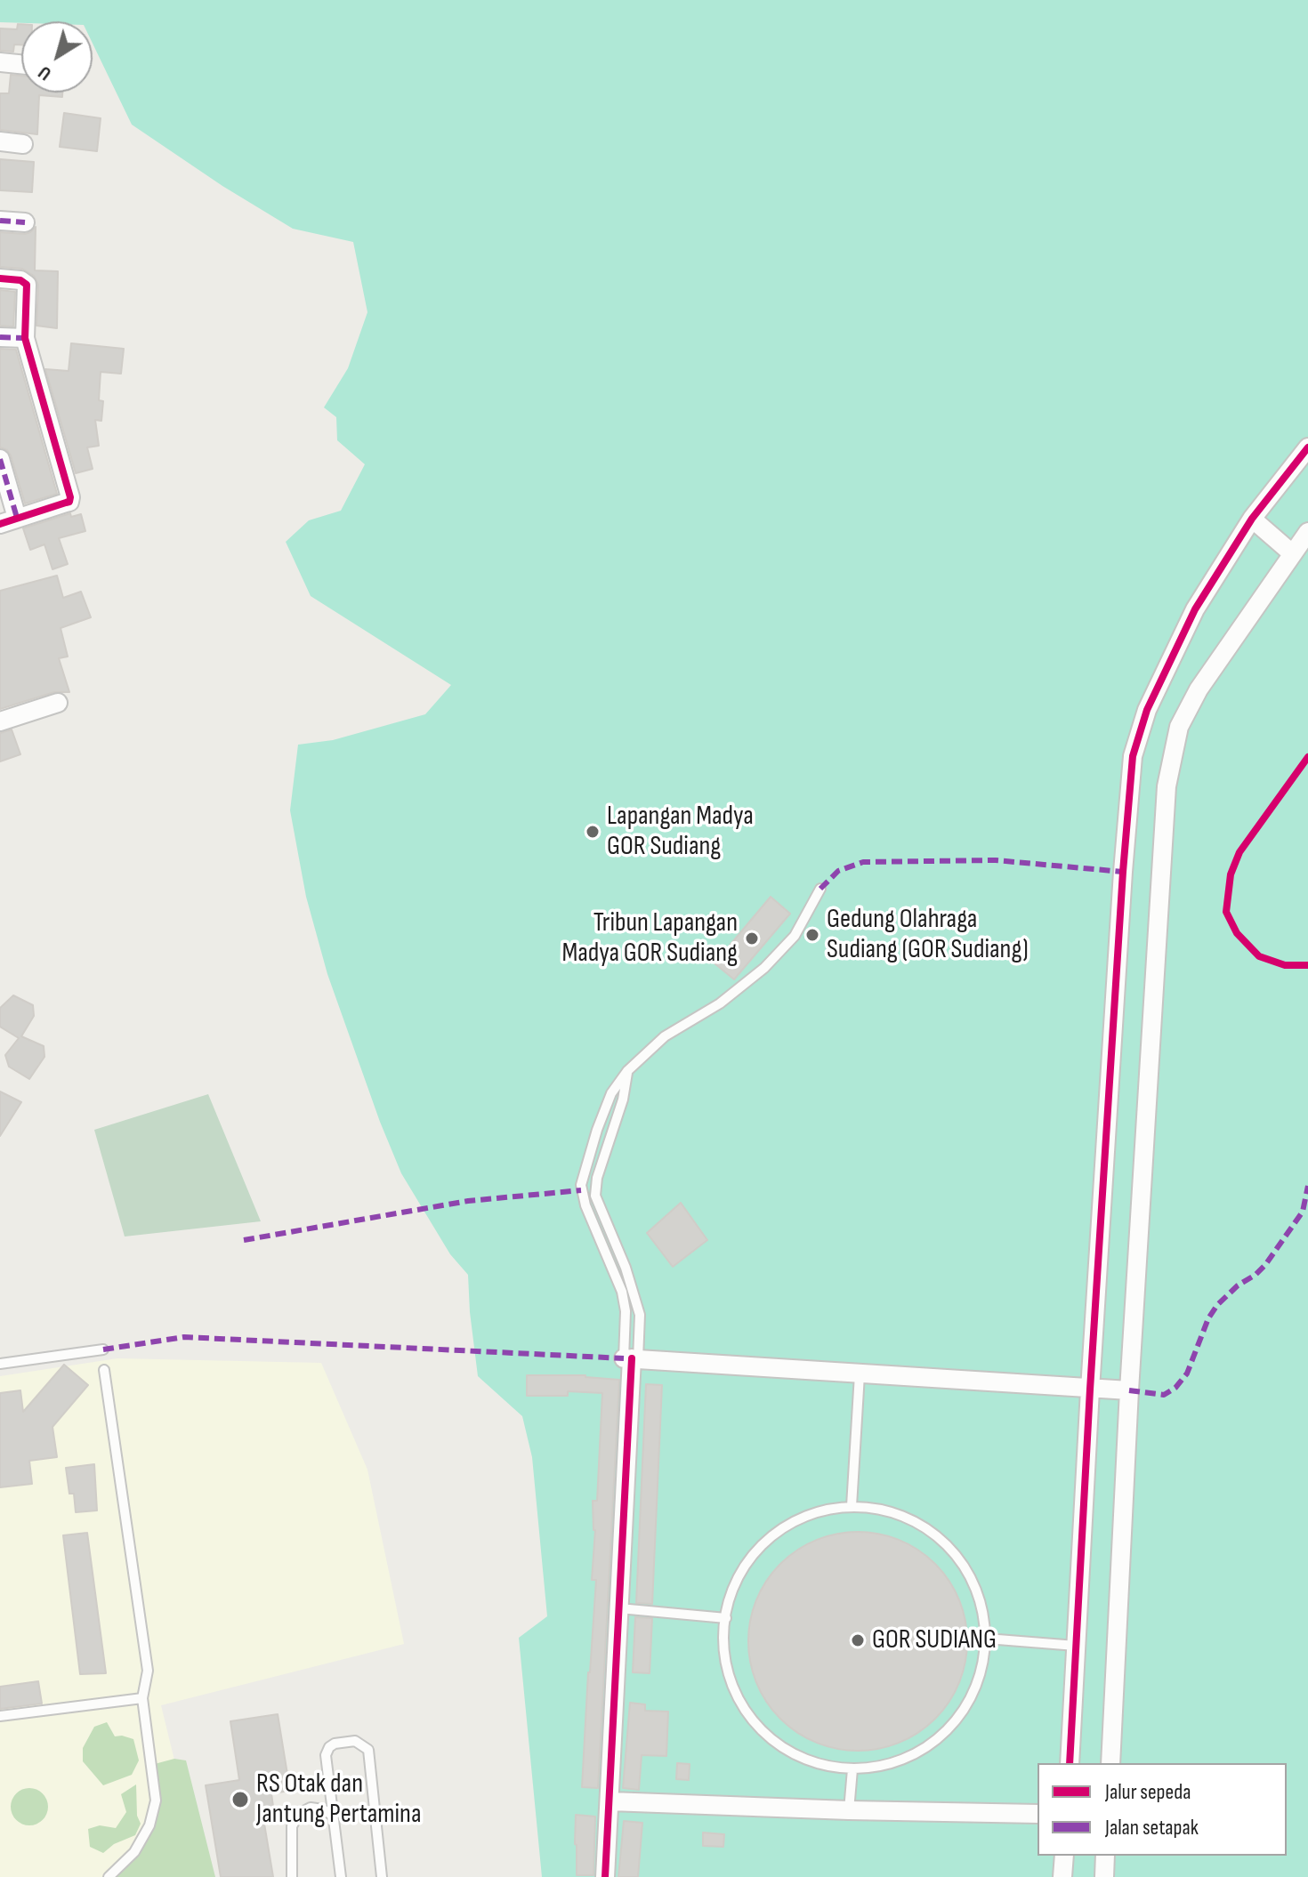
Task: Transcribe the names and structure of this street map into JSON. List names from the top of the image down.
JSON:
{
  "places": [
    "Lapangan Madya GOR Sudiang",
    "Gedung Olahraga Sudiang (GOR Sudiang)",
    "Tribun Lapangan Madya GOR Sudiang",
    "GOR SUDIANG",
    "RS Otak dan Jantung Pertamina"
  ],
  "legend": ["Jalur sepeda", "Jalan setapak"],
  "north": "bottom left"
}
